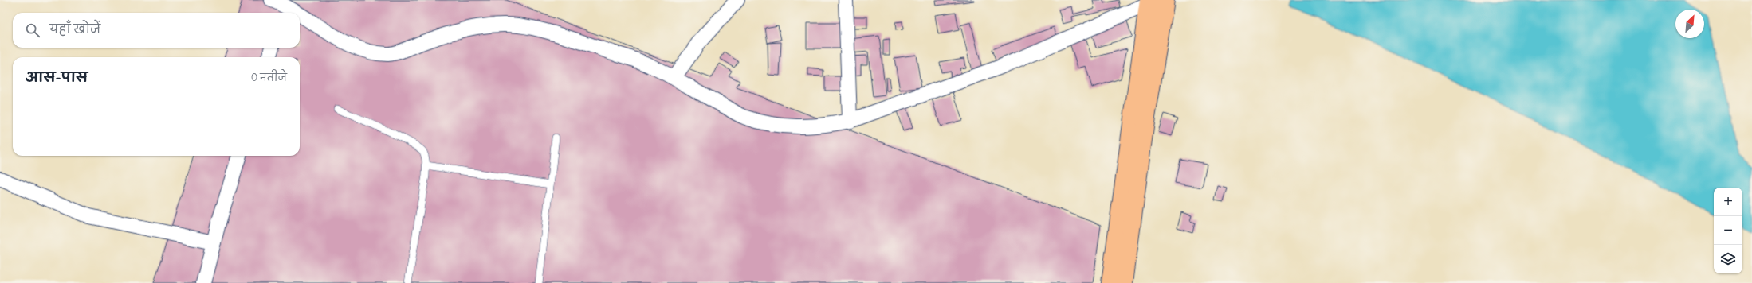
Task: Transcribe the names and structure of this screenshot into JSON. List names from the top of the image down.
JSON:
{
  "north": "top right",
  "page": {
    "search": "यहाँ खोजें",
    "heading": ["आस-पास", "0 नतीजे"],
    "map_buttons": ["+", "−"]
  }
}
